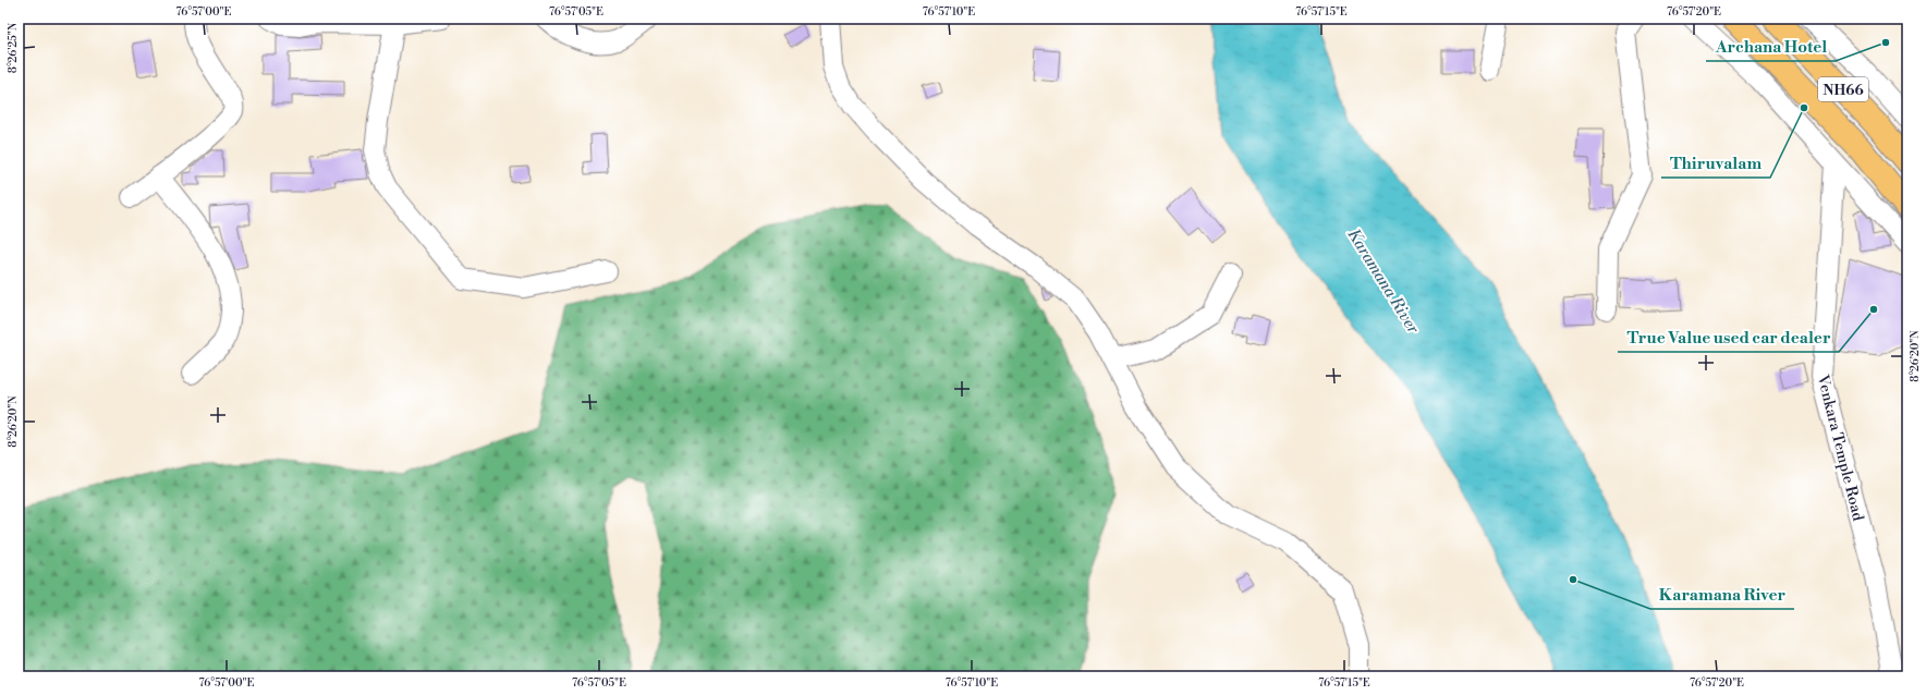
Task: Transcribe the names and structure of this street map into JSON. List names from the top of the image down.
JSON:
{
  "streets": {
    "highway": ["NH66"],
    "street": ["Venkara Temple Road"]
  },
  "water": ["Karamana River"],
  "places": [
    "Archana Hotel",
    "Thiruvalam",
    "True Value used car dealer",
    "Karamana River"
  ],
  "coordinates": [
    "76°57'00\"E",
    "76°57'05\"E",
    "76°57'10\"E",
    "76°57'15\"E",
    "76°57'20\"E",
    "8°26'25\"N",
    "8°26'20\"N"
  ]
}
